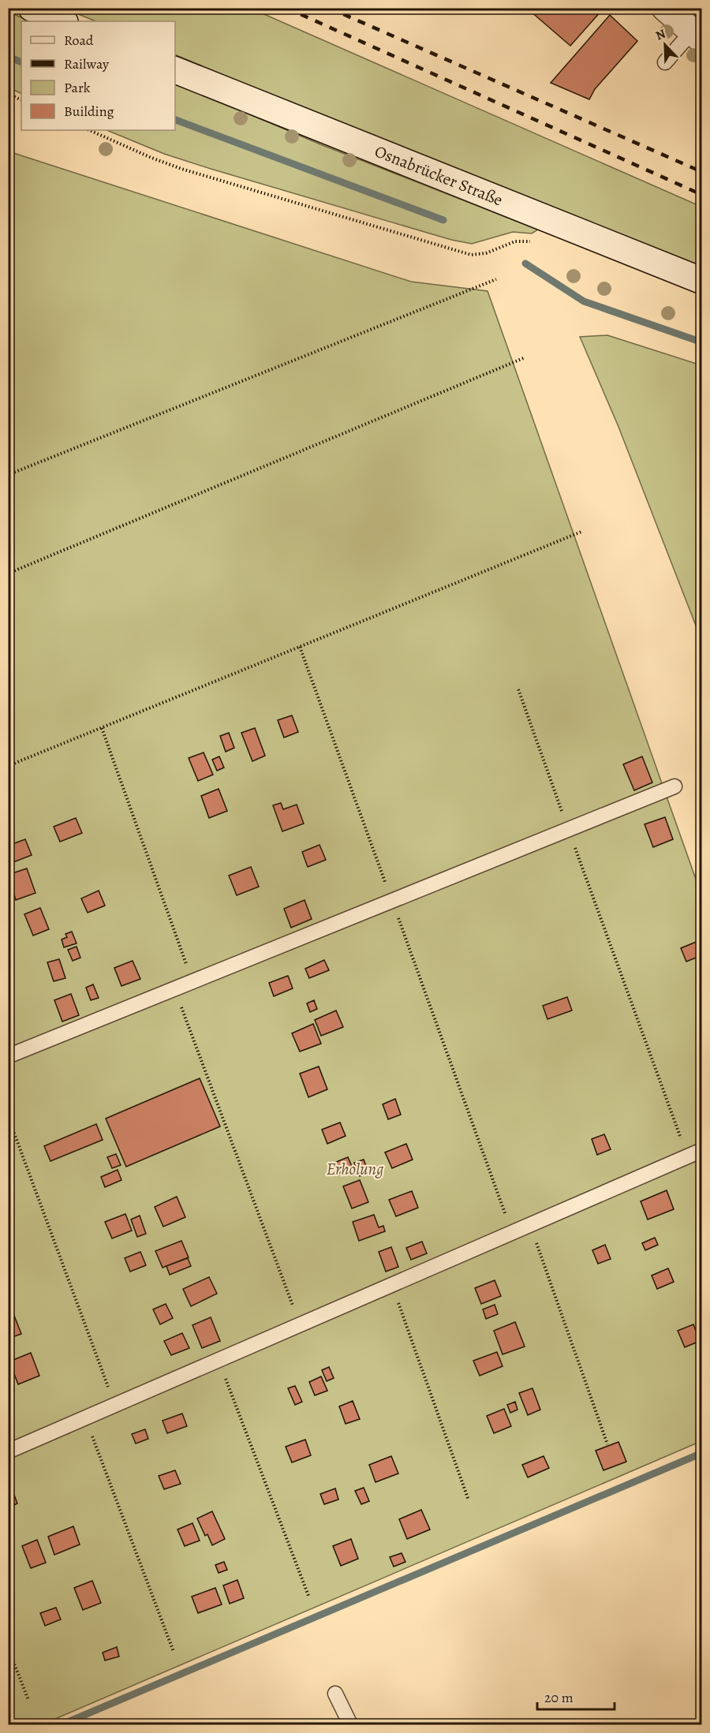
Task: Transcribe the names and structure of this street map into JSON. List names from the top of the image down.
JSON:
{
  "streets": {
    "main road": ["Osnabrücker Straße"]
  },
  "parks": ["Erholung"],
  "legend": [
    "Road",
    "Railway",
    "Park",
    "Building"
  ],
  "scale_bar": "20 m",
  "north": "top left"
}
